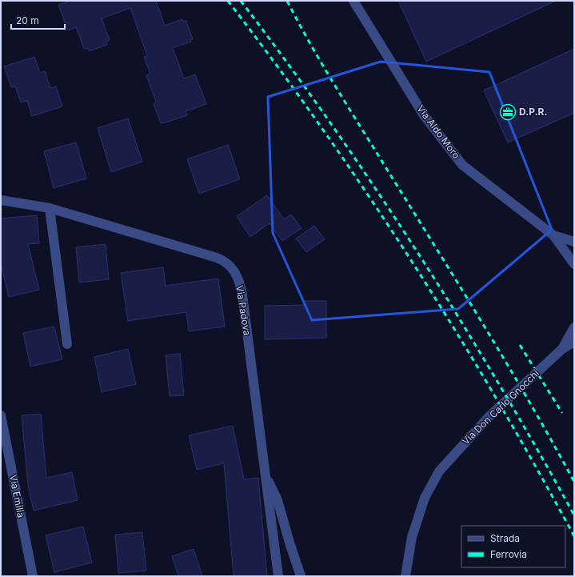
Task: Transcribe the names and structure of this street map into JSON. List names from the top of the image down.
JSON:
{
  "streets": {
    "street": [
      "Via Aldo Moro",
      "Via Padova",
      "Via Don Carlo Gnocchi",
      "Via Emilia"
    ]
  },
  "places": {
    "office": ["D.P.R."]
  },
  "legend": ["Strada", "Ferrovia"],
  "scale_bar": "20 m"
}
